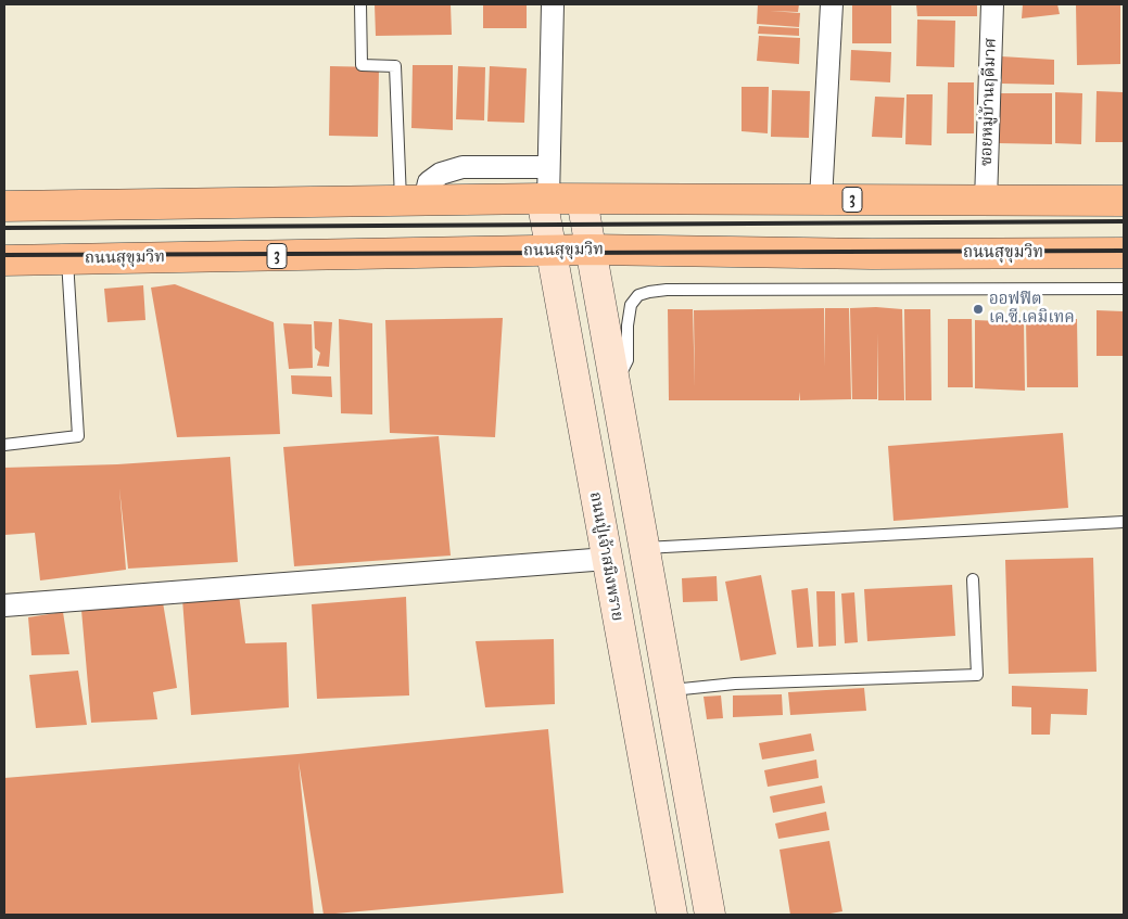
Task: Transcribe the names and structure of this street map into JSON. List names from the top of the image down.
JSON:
{
  "streets": {
    "highway": ["3", "ถนนสุขุมวิท"],
    "main road": ["ถนนปู่เจ้าสมิงพราย"],
    "street": ["ซอยหมู่บ้านฤดีมาศ"]
  },
  "crossings": [
    ["ซอยหมู่บ้านฤดีมาศ", "3"],
    ["3", "ถนนปู่เจ้าสมิงพราย"],
    ["ถนนสุขุมวิท", "ถนนปู่เจ้าสมิงพราย"]
  ],
  "places": ["ออฟฟิต เค.ซี.เคมิเทค"]
}
